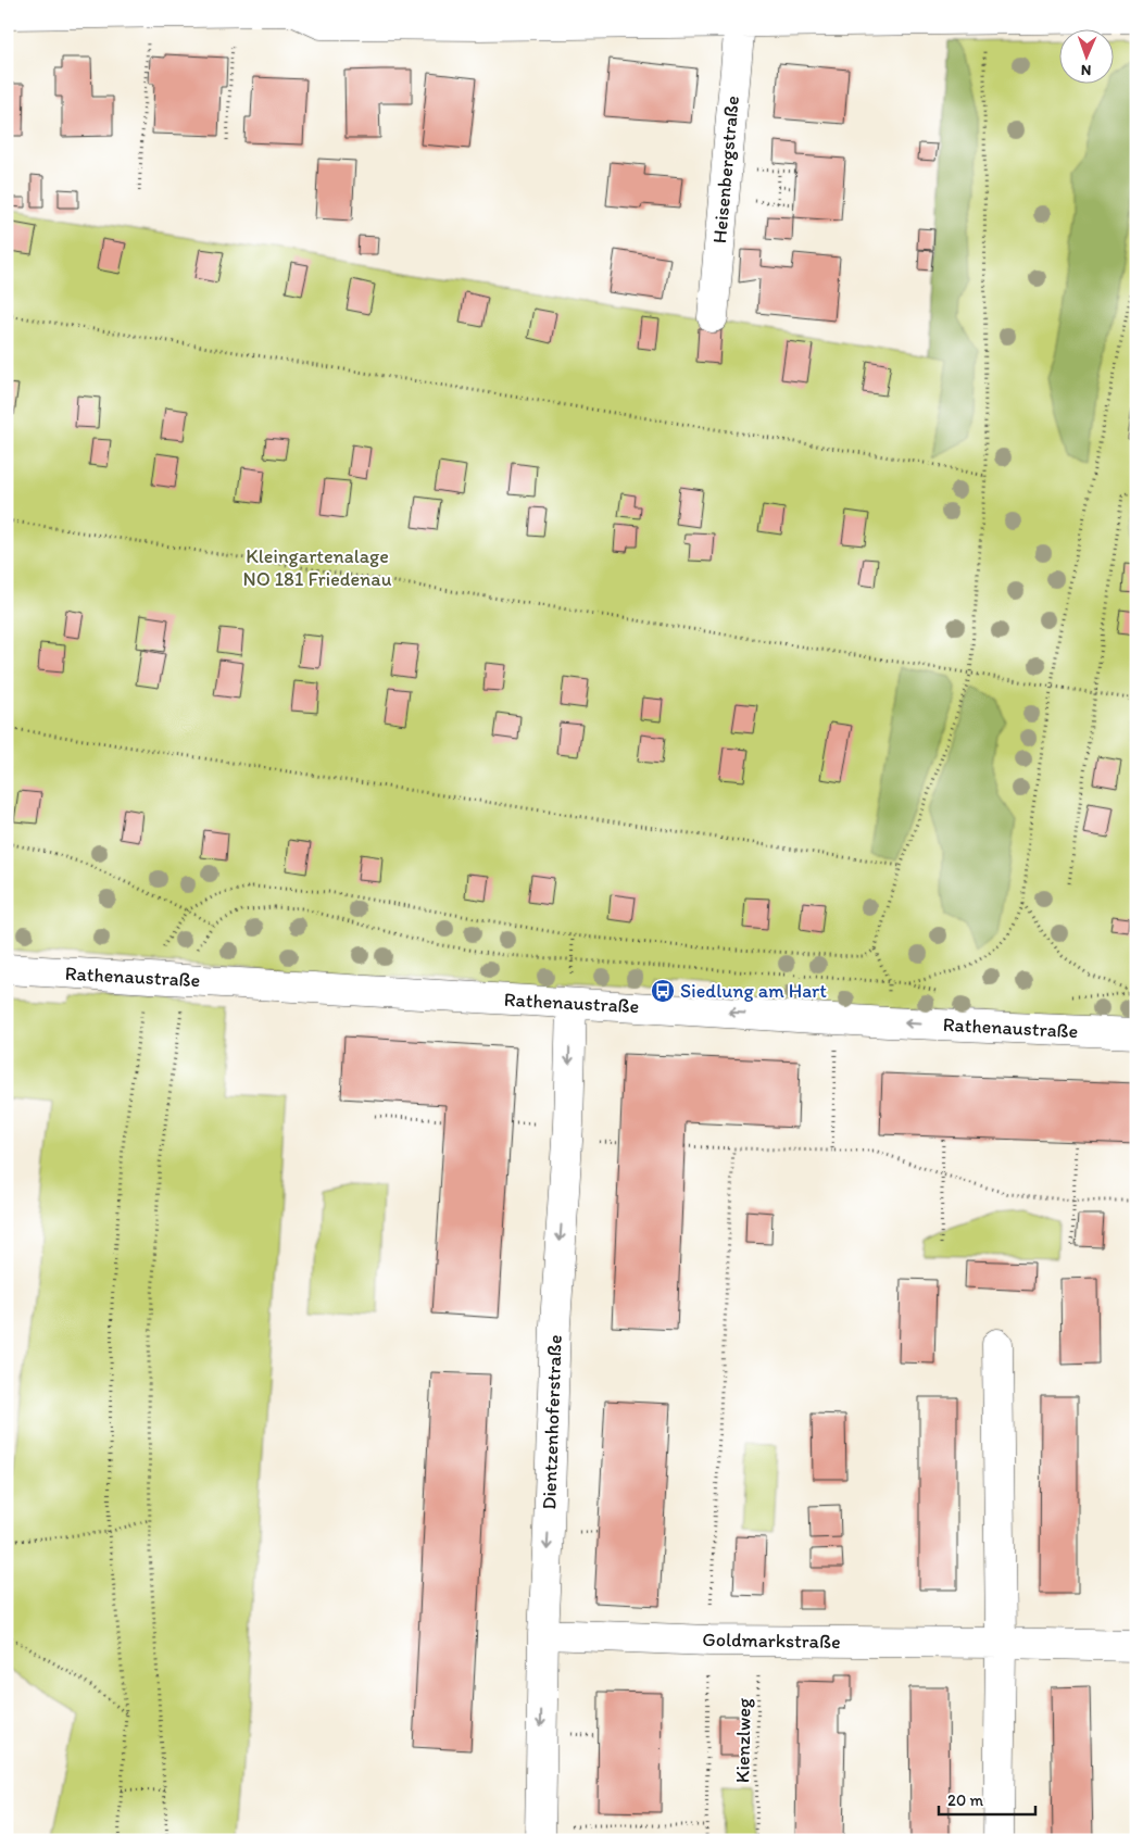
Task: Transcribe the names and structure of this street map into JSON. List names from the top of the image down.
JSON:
{
  "streets": {
    "street": [
      "Heisenbergstraße",
      "Rathenaustraße",
      "Dientzenhoferstraße",
      "Goldmarkstraße"
    ],
    "path": ["Kienzlweg"]
  },
  "crossings": [
    ["Rathenaustraße", "Dientzenhoferstraße"],
    ["Dientzenhoferstraße", "Goldmarkstraße"],
    ["Goldmarkstraße", "Kienzlweg"]
  ],
  "one_way": ["Rathenaustraße", "Dientzenhoferstraße"],
  "parks": ["Kleingartenalage NO 181 Friedenau"],
  "places": {
    "bus stop": ["Siedlung am Hart"]
  },
  "scale_bar": "20 m",
  "north": "bottom"
}
